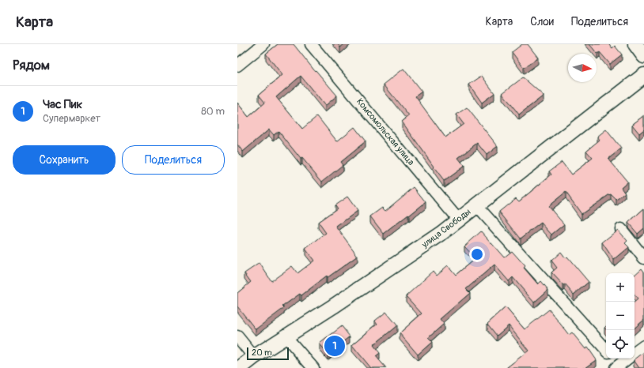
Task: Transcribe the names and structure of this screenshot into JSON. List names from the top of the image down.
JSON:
{
  "streets": {
    "street": ["Комсомольская улица", "улица Свободы"]
  },
  "crossings": [
    ["Комсомольская улица", "улица Свободы"]
  ],
  "scale_bar": "20 m",
  "north": "right",
  "page": {
    "header": "Карта",
    "nav": ["Карта", "Слои", "Поделиться"],
    "heading": "Рядом",
    "list": [
      {
        "mark": "1",
        "name": "Час Пик",
        "note": "Супермаркет",
        "value": "80 m"
      }
    ],
    "buttons": ["Сохранить", "Поделиться"],
    "map_buttons": ["+", "−"],
    "pins": "1",
    "scale": "20 m"
  }
}
